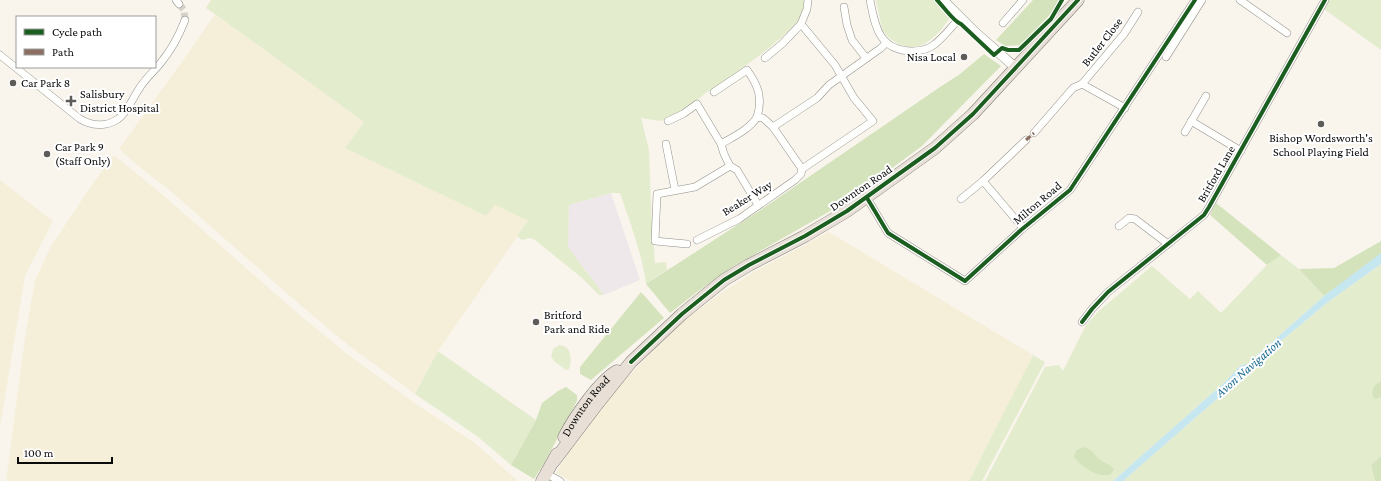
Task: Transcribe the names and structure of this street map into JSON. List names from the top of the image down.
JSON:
{
  "streets": {
    "highway": ["Downton Road"],
    "street": [
      "Butler Close",
      "Britford Lane",
      "Beaker Way",
      "Milton Road"
    ]
  },
  "crossings": [
    ["Butler Close", "Milton Road"],
    ["Downton Road", "Milton Road"]
  ],
  "water": ["Avon Navigation"],
  "places": {
    "other": [
      "Nisa Local",
      "Car Park 8",
      "Bishop Wordsworth's School Playing Field",
      "Car Park 9 (Staff Only)",
      "Britford Park and Ride"
    ],
    "health": ["Salisbury District Hospital"]
  },
  "legend": ["Cycle path", "Path"],
  "scale_bar": "100 m"
}
